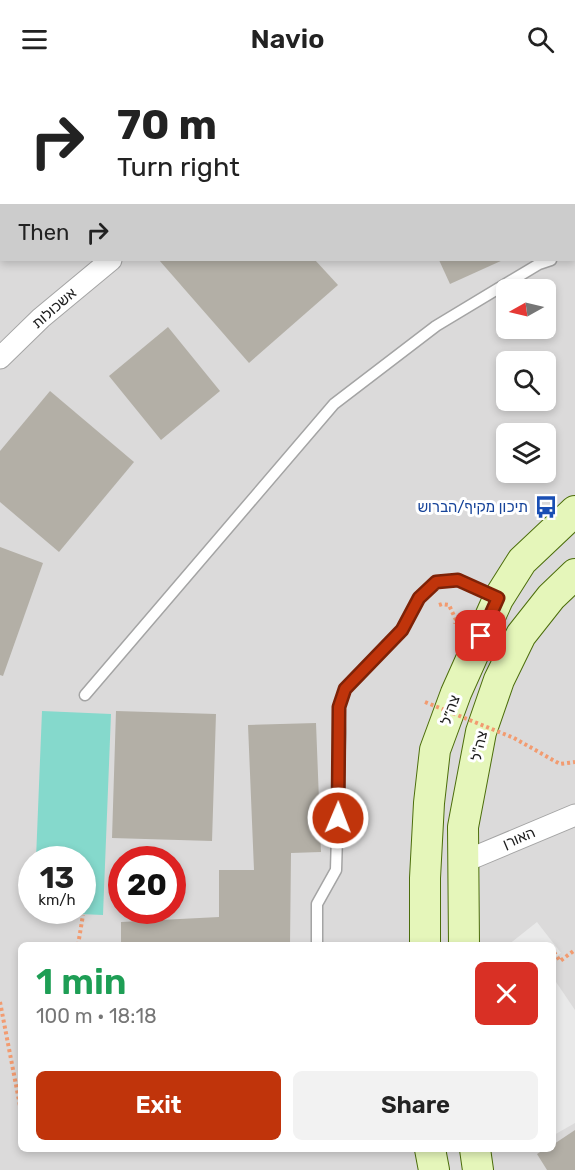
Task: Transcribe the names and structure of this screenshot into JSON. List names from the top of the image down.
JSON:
{
  "streets": {
    "main road": ["צה״ל", "צה\"ל"],
    "street": ["אשכולות", "האורן"]
  },
  "crossings": [
    ["צה\"ל", "האורן"]
  ],
  "places": {
    "bus stop": ["תיכון מקיף/הברוש"]
  },
  "north": "left",
  "page": {
    "header": "Navio",
    "turn": ["70 m", "Turn right"],
    "then": "Then",
    "speed": "13 km/h",
    "limit": "20",
    "heading": ["1 min", "100 m · 18:18"],
    "buttons": ["Exit", "Share"]
  }
}
